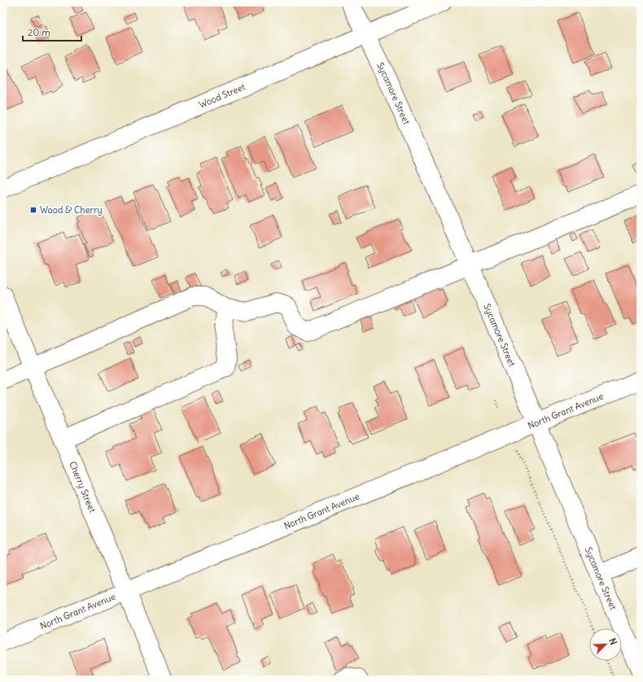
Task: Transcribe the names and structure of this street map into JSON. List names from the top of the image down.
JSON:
{
  "streets": {
    "street": [
      "Sycamore Street",
      "Wood Street",
      "North Grant Avenue",
      "Cherry Street"
    ]
  },
  "crossings": [
    ["Sycamore Street", "Wood Street"],
    ["Sycamore Street", "North Grant Avenue"],
    ["North Grant Avenue", "Cherry Street"]
  ],
  "places": {
    "transit": ["Wood & Cherry"]
  },
  "scale_bar": "20 m",
  "north": "top right"
}
